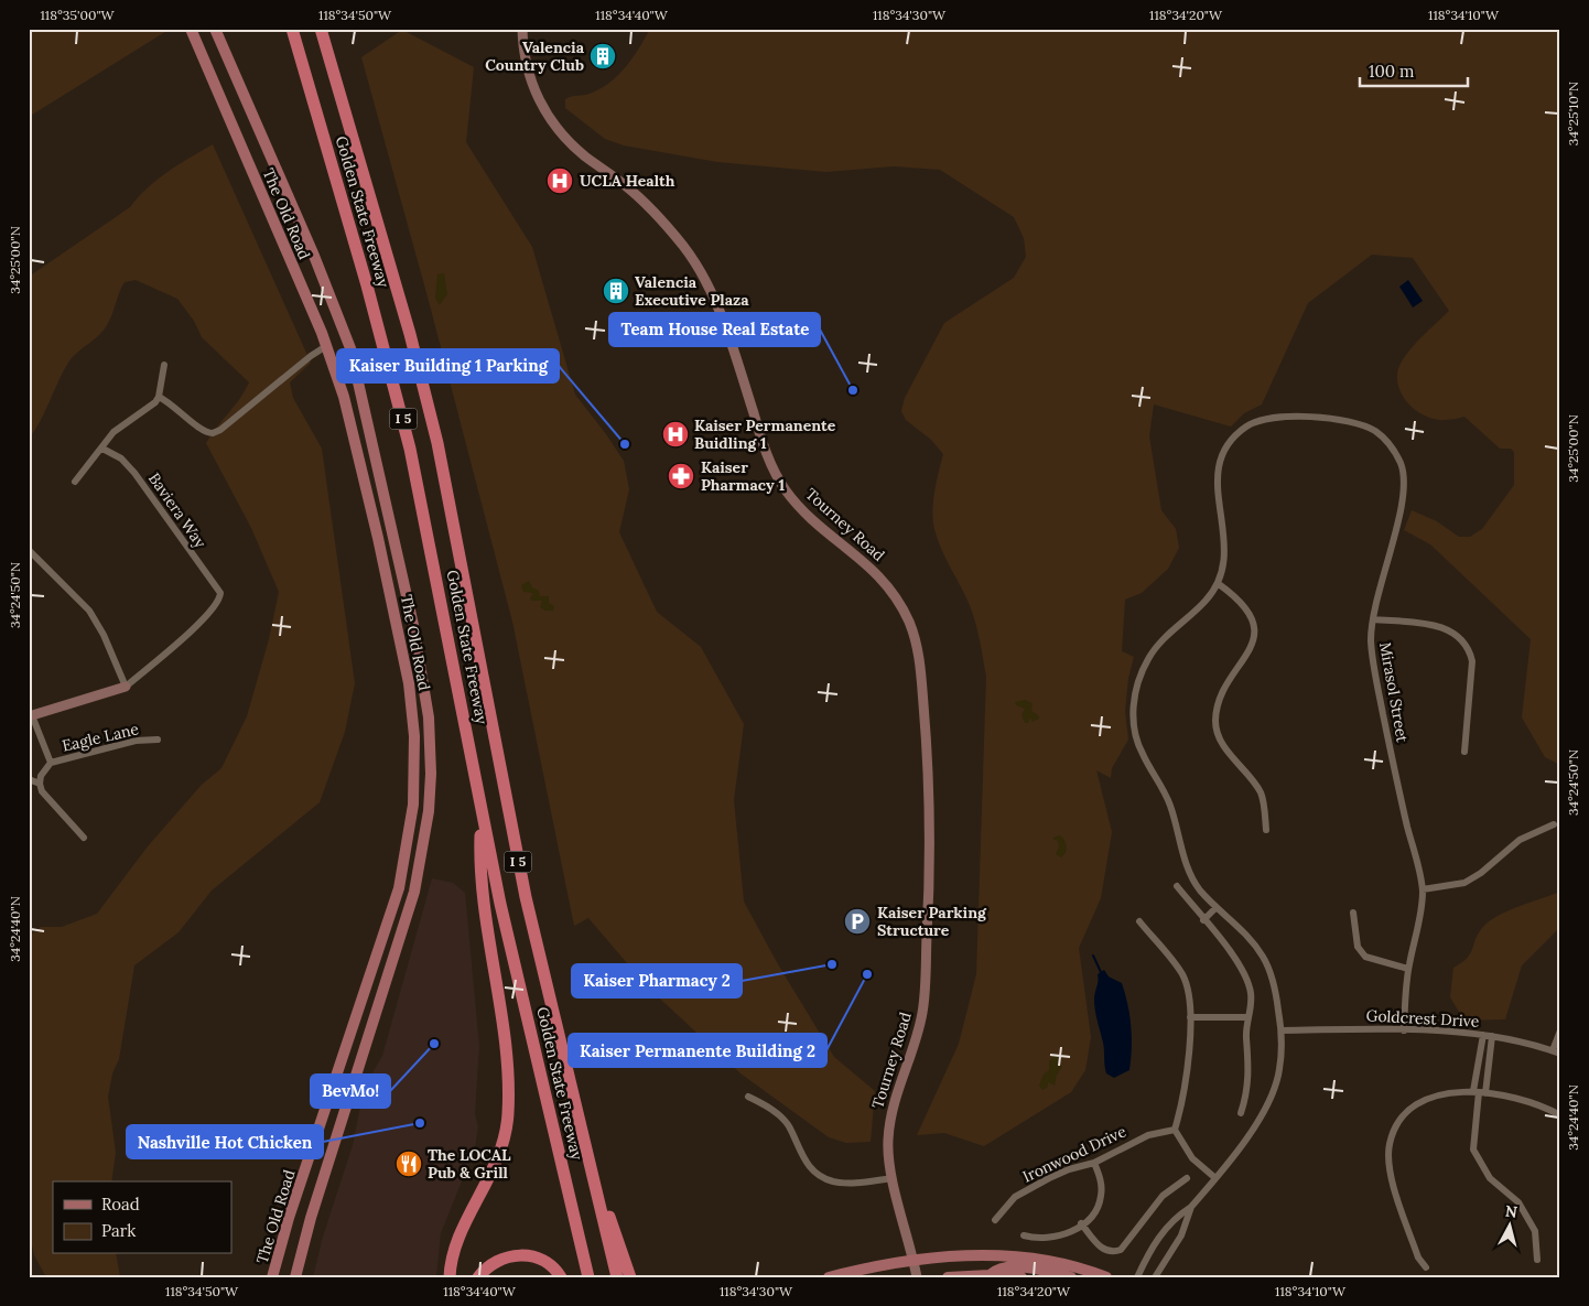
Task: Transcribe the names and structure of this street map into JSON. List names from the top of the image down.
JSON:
{
  "streets": {
    "highway": ["Golden State Freeway", "I 5"],
    "main road": ["The Old Road"],
    "street": [
      "Baviera Way",
      "Tourney Road",
      "Mirasol Street",
      "Eagle Lane",
      "Goldcrest Drive",
      "Ironwood Drive"
    ]
  },
  "crossings": [
    ["Mirasol Street", "Goldcrest Drive"]
  ],
  "places": {
    "building": ["Valencia Country Club", "Valencia Executive Plaza"],
    "hospital": ["UCLA Health", "Kaiser Permanente Buidling 1"],
    "other": [
      "Team House Real Estate",
      "Kaiser Building 1 Parking",
      "Kaiser Pharmacy 2",
      "Kaiser Permanente Building 2",
      "BevMo!",
      "Nashville Hot Chicken"
    ],
    "pharmacy": ["Kaiser Pharmacy 1"],
    "parking": ["Kaiser Parking Structure"],
    "restaurant": ["The LOCAL Pub & Grill"]
  },
  "legend": ["Road", "Park"],
  "scale_bar": "100 m",
  "north": "top",
  "coordinates": [
    "118°35'00\"W",
    "118°34'50\"W",
    "118°34'40\"W",
    "118°34'30\"W",
    "118°34'20\"W",
    "118°34'10\"W",
    "34°25'10\"N",
    "34°25'00\"N",
    "34°24'50\"N",
    "34°24'40\"N"
  ]
}
